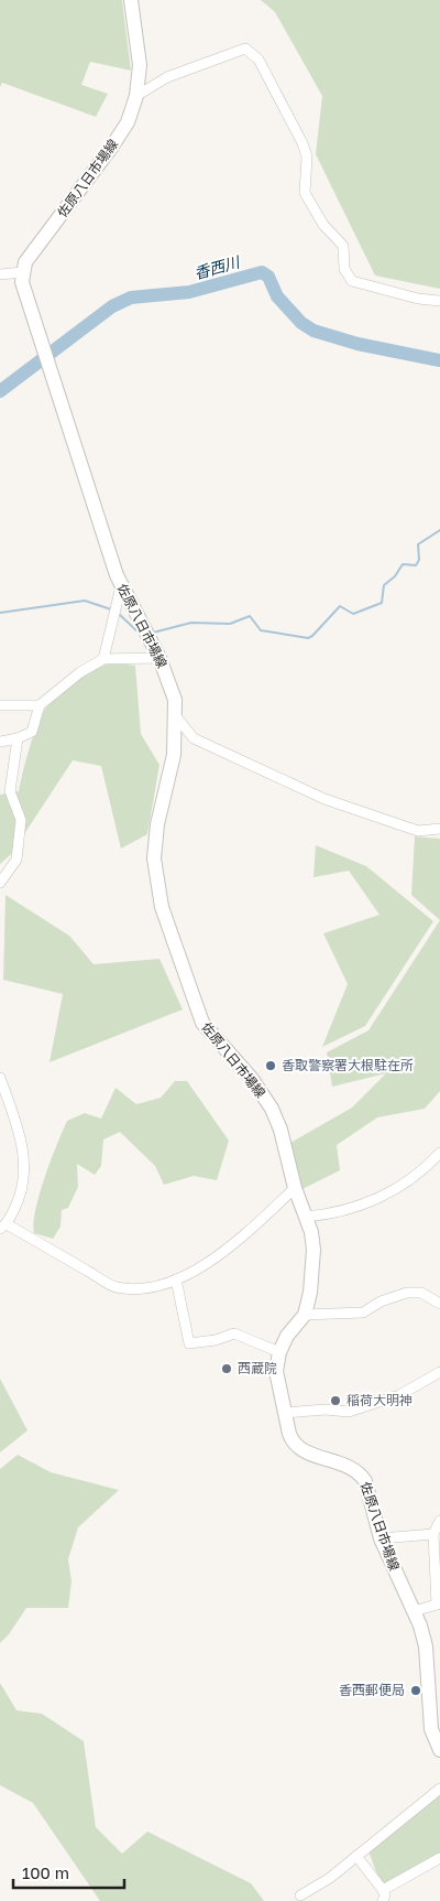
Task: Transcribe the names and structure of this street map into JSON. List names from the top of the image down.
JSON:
{
  "streets": {
    "main road": ["佐原八日市場線"]
  },
  "water": ["香西川"],
  "places": [
    "香取警察署大根駐在所",
    "西蔵院",
    "稲荷大明神",
    "香西郵便局"
  ],
  "scale_bar": "100 m"
}
